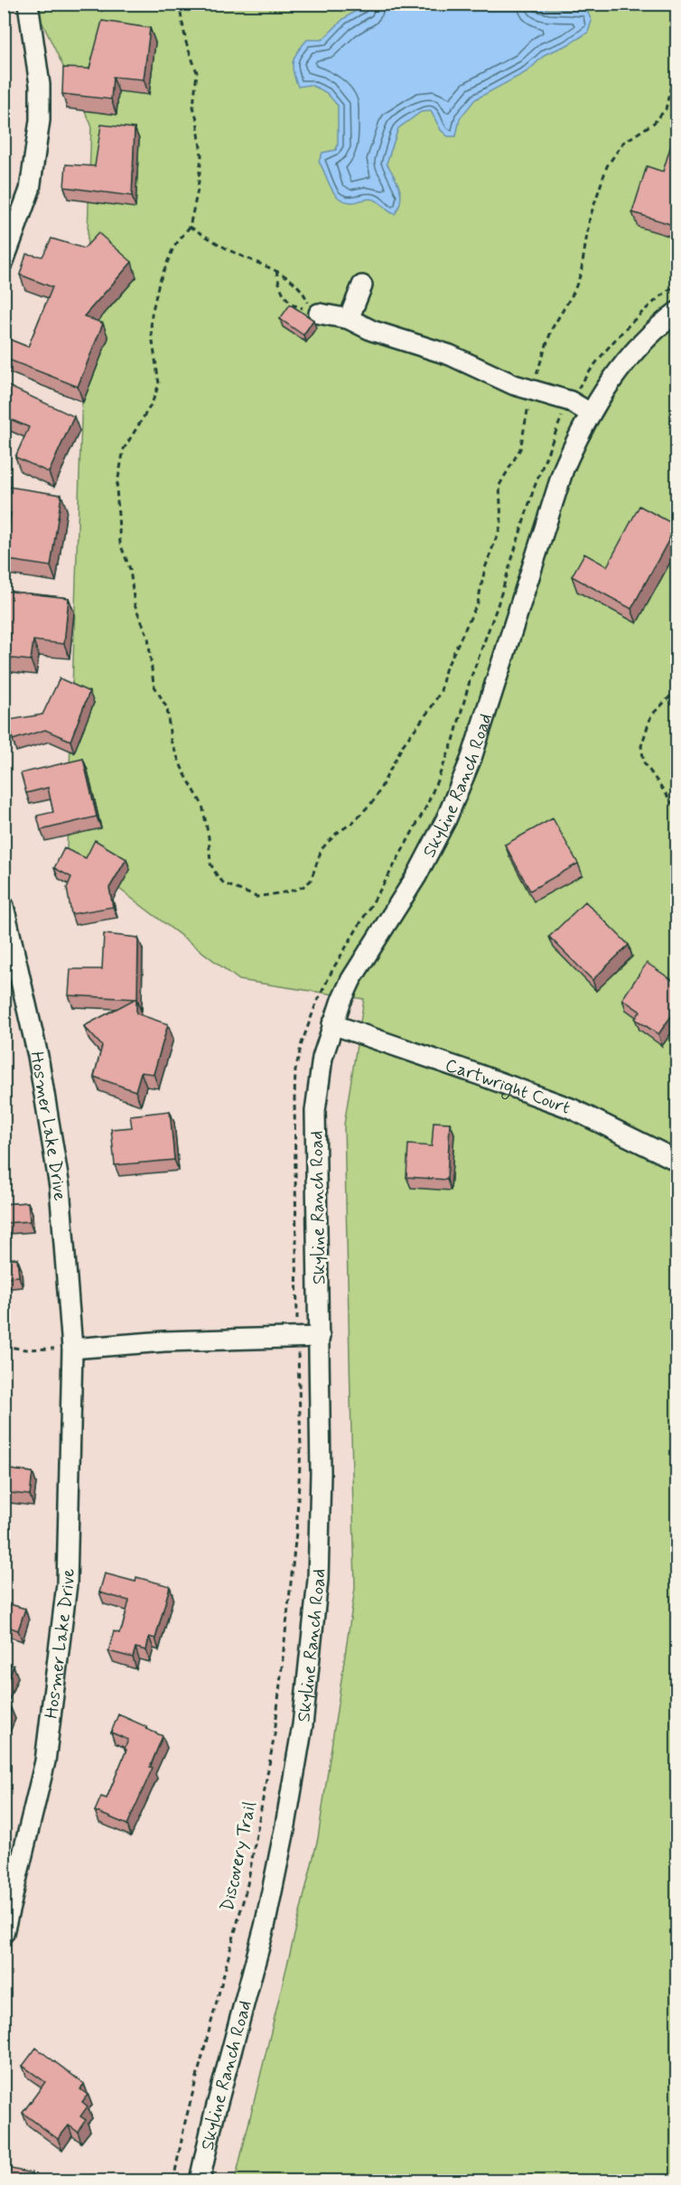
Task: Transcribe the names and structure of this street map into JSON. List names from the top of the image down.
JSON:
{
  "streets": {
    "street": ["Skyline Ranch Road", "Cartwright Court", "Hosmer Lake Drive"],
    "path": ["Discovery Trail"]
  },
  "crossings": [
    ["Skyline Ranch Road", "Cartwright Court"]
  ]
}
